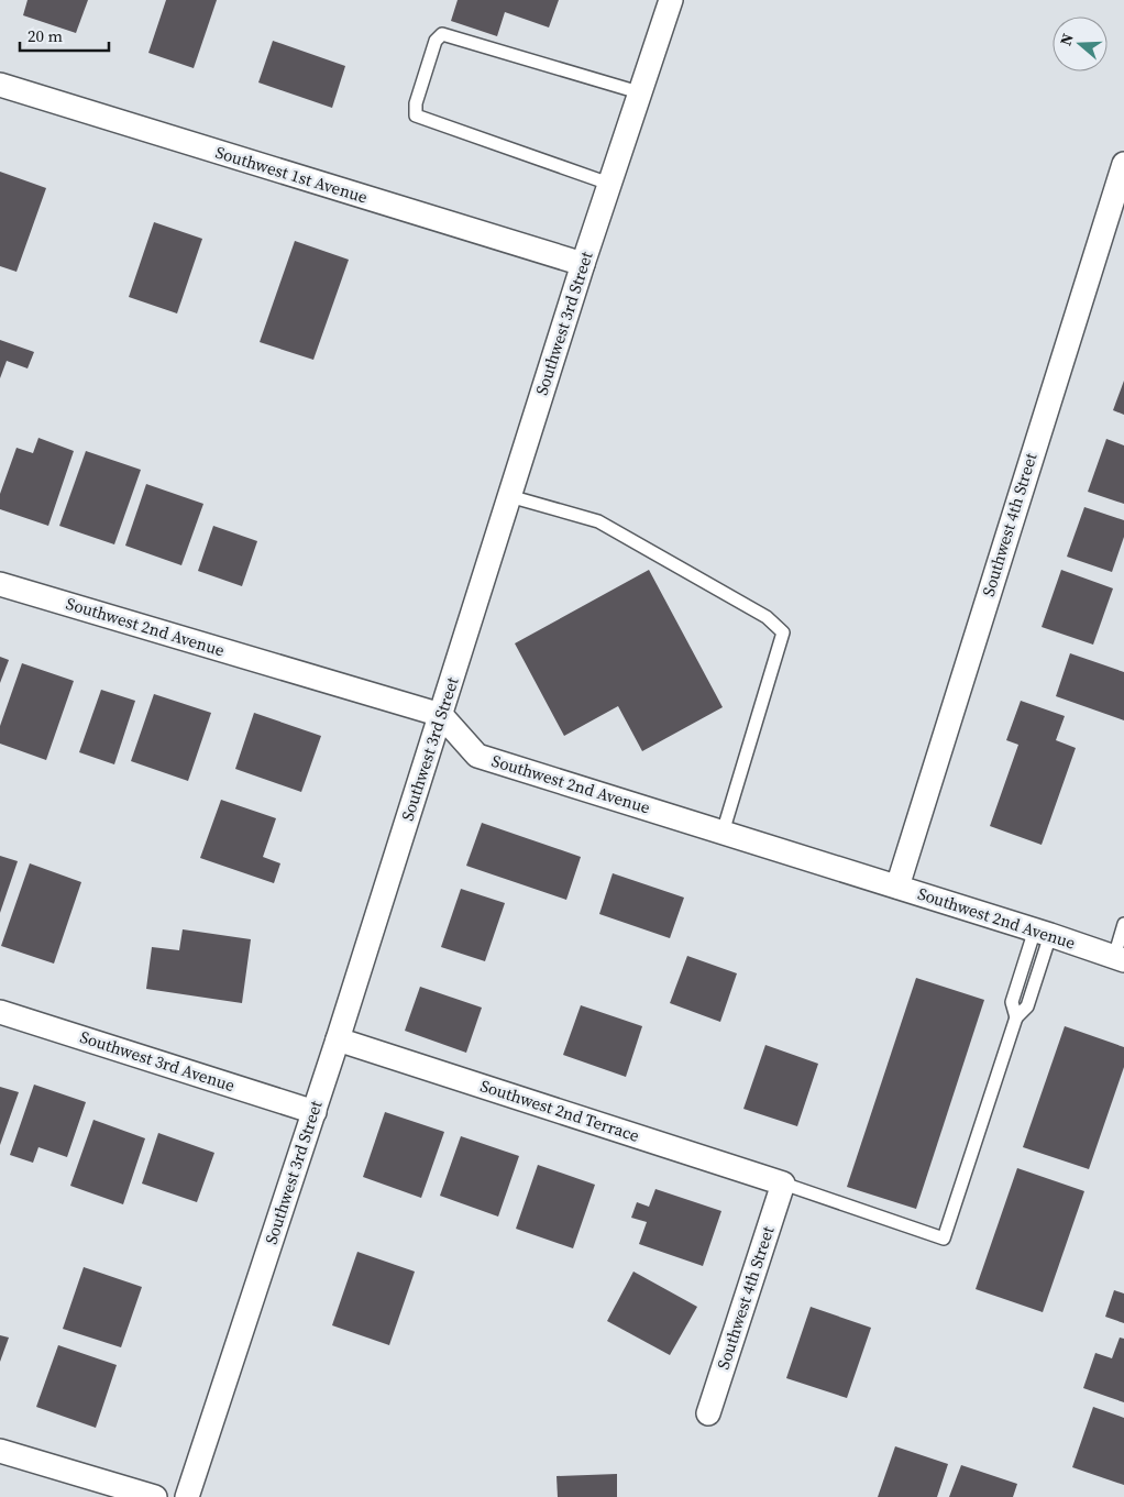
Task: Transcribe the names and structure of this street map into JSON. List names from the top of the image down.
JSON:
{
  "streets": {
    "street": [
      "Southwest 1st Avenue",
      "Southwest 3rd Street",
      "Southwest 4th Street",
      "Southwest 2nd Avenue",
      "Southwest 3rd Avenue",
      "Southwest 2nd Terrace"
    ]
  },
  "crossings": [
    ["Southwest 1st Avenue", "Southwest 3rd Street"],
    ["Southwest 3rd Street", "Southwest 2nd Avenue"],
    ["Southwest 3rd Street", "Southwest 3rd Avenue"],
    ["Southwest 3rd Street", "Southwest 2nd Terrace"],
    ["Southwest 4th Street", "Southwest 2nd Avenue"],
    ["Southwest 4th Street", "Southwest 2nd Terrace"]
  ],
  "scale_bar": "20 m",
  "north": "left"
}
